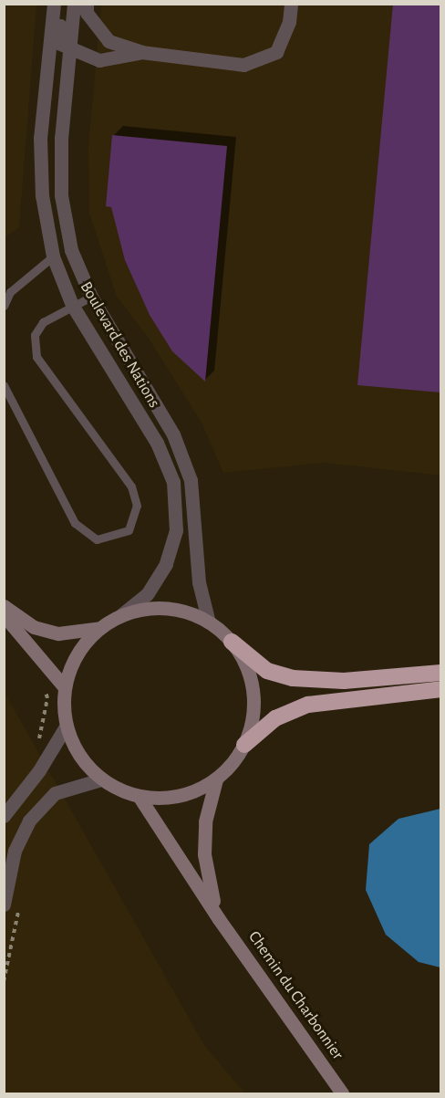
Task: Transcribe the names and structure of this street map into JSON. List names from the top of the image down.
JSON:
{
  "streets": {
    "street": ["Boulevard des Nations", "Chemin du Charbonnier"]
  },
  "crossings": [
    ["Boulevard des Nations", "Chemin du Charbonnier"]
  ]
}
